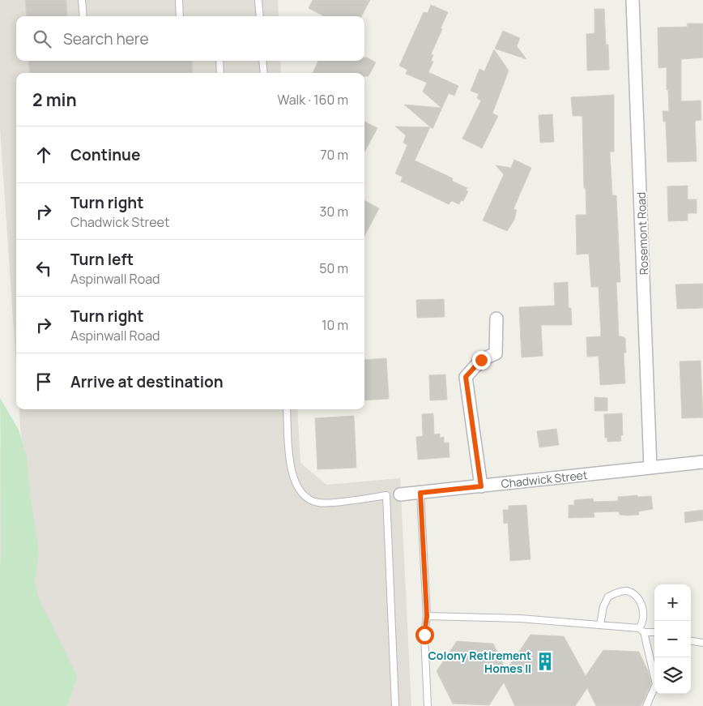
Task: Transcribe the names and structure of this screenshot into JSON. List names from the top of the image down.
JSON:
{
  "streets": {
    "street": ["Rosemont Road", "Chadwick Street"]
  },
  "crossings": [
    ["Rosemont Road", "Chadwick Street"]
  ],
  "places": {
    "building": ["Colony Retirement Homes II"]
  },
  "page": {
    "search": "Search here",
    "heading": ["2 min", "Walk · 160 m"],
    "list": [
      ["Continue", "70 m"],
      ["Turn right", "Chadwick Street", "30 m"],
      ["Turn left", "Aspinwall Road", "50 m"],
      ["Turn right", "Aspinwall Road", "10 m"],
      "Arrive at destination"
    ],
    "map_buttons": ["+", "−"]
  }
}
